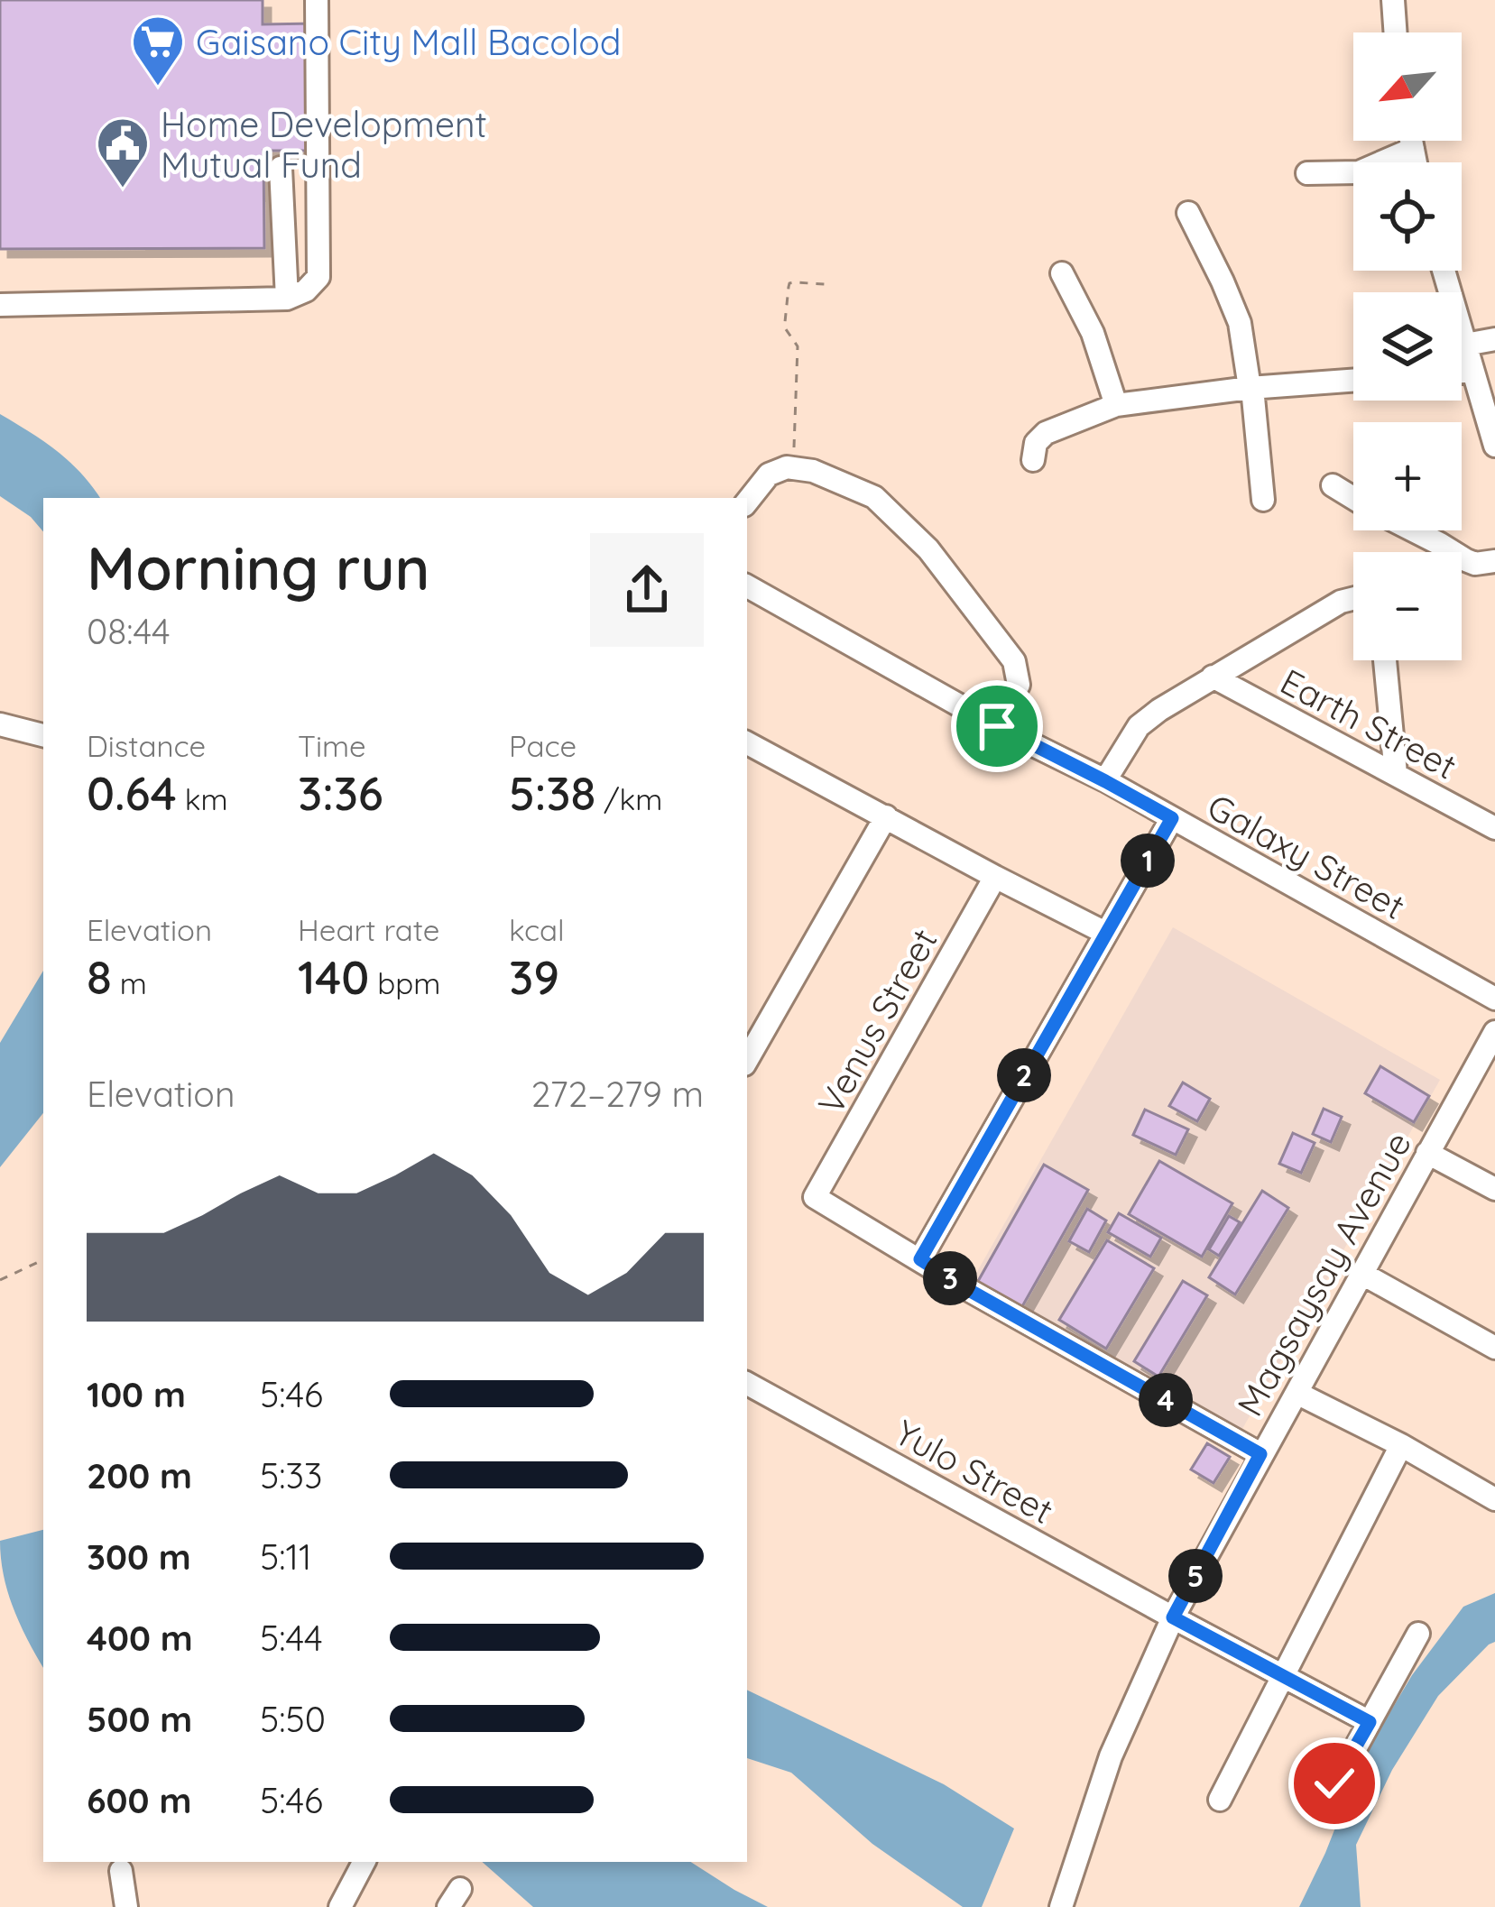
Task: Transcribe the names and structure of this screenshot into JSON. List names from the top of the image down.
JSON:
{
  "streets": {
    "street": [
      "Earth Street",
      "Galaxy Street",
      "Venus Street",
      "Magsaysay Avenue",
      "Yulo Street"
    ]
  },
  "crossings": [
    ["Magsaysay Avenue", "Yulo Street"]
  ],
  "places": {
    "supermarket": ["Gaisano City Mall Bacolod"],
    "public building": ["Home Development Mutual Fund"]
  },
  "north": "bottom left",
  "page": {
    "map_buttons": ["+", "−"],
    "heading": ["Morning run", "08:44"],
    "stats": [
      ["Distance", "0.64 km"],
      ["Time", "3:36"],
      ["Pace", "5:38 /km"],
      ["Elevation", "8 m"],
      ["Heart rate", "140 bpm"],
      ["kcal", "39"]
    ],
    "pins": [
      "1",
      "2",
      "3",
      "4",
      "5"
    ],
    "chart": ["Elevation", "272–279 m"],
    "list": [
      {
        "name": "100 m",
        "note": "5:46"
      },
      {
        "name": "200 m",
        "note": "5:33"
      },
      {
        "name": "300 m",
        "note": "5:11"
      },
      {
        "name": "400 m",
        "note": "5:44"
      },
      {
        "name": "500 m",
        "note": "5:50"
      },
      {
        "name": "600 m",
        "note": "5:46"
      }
    ]
  }
}
